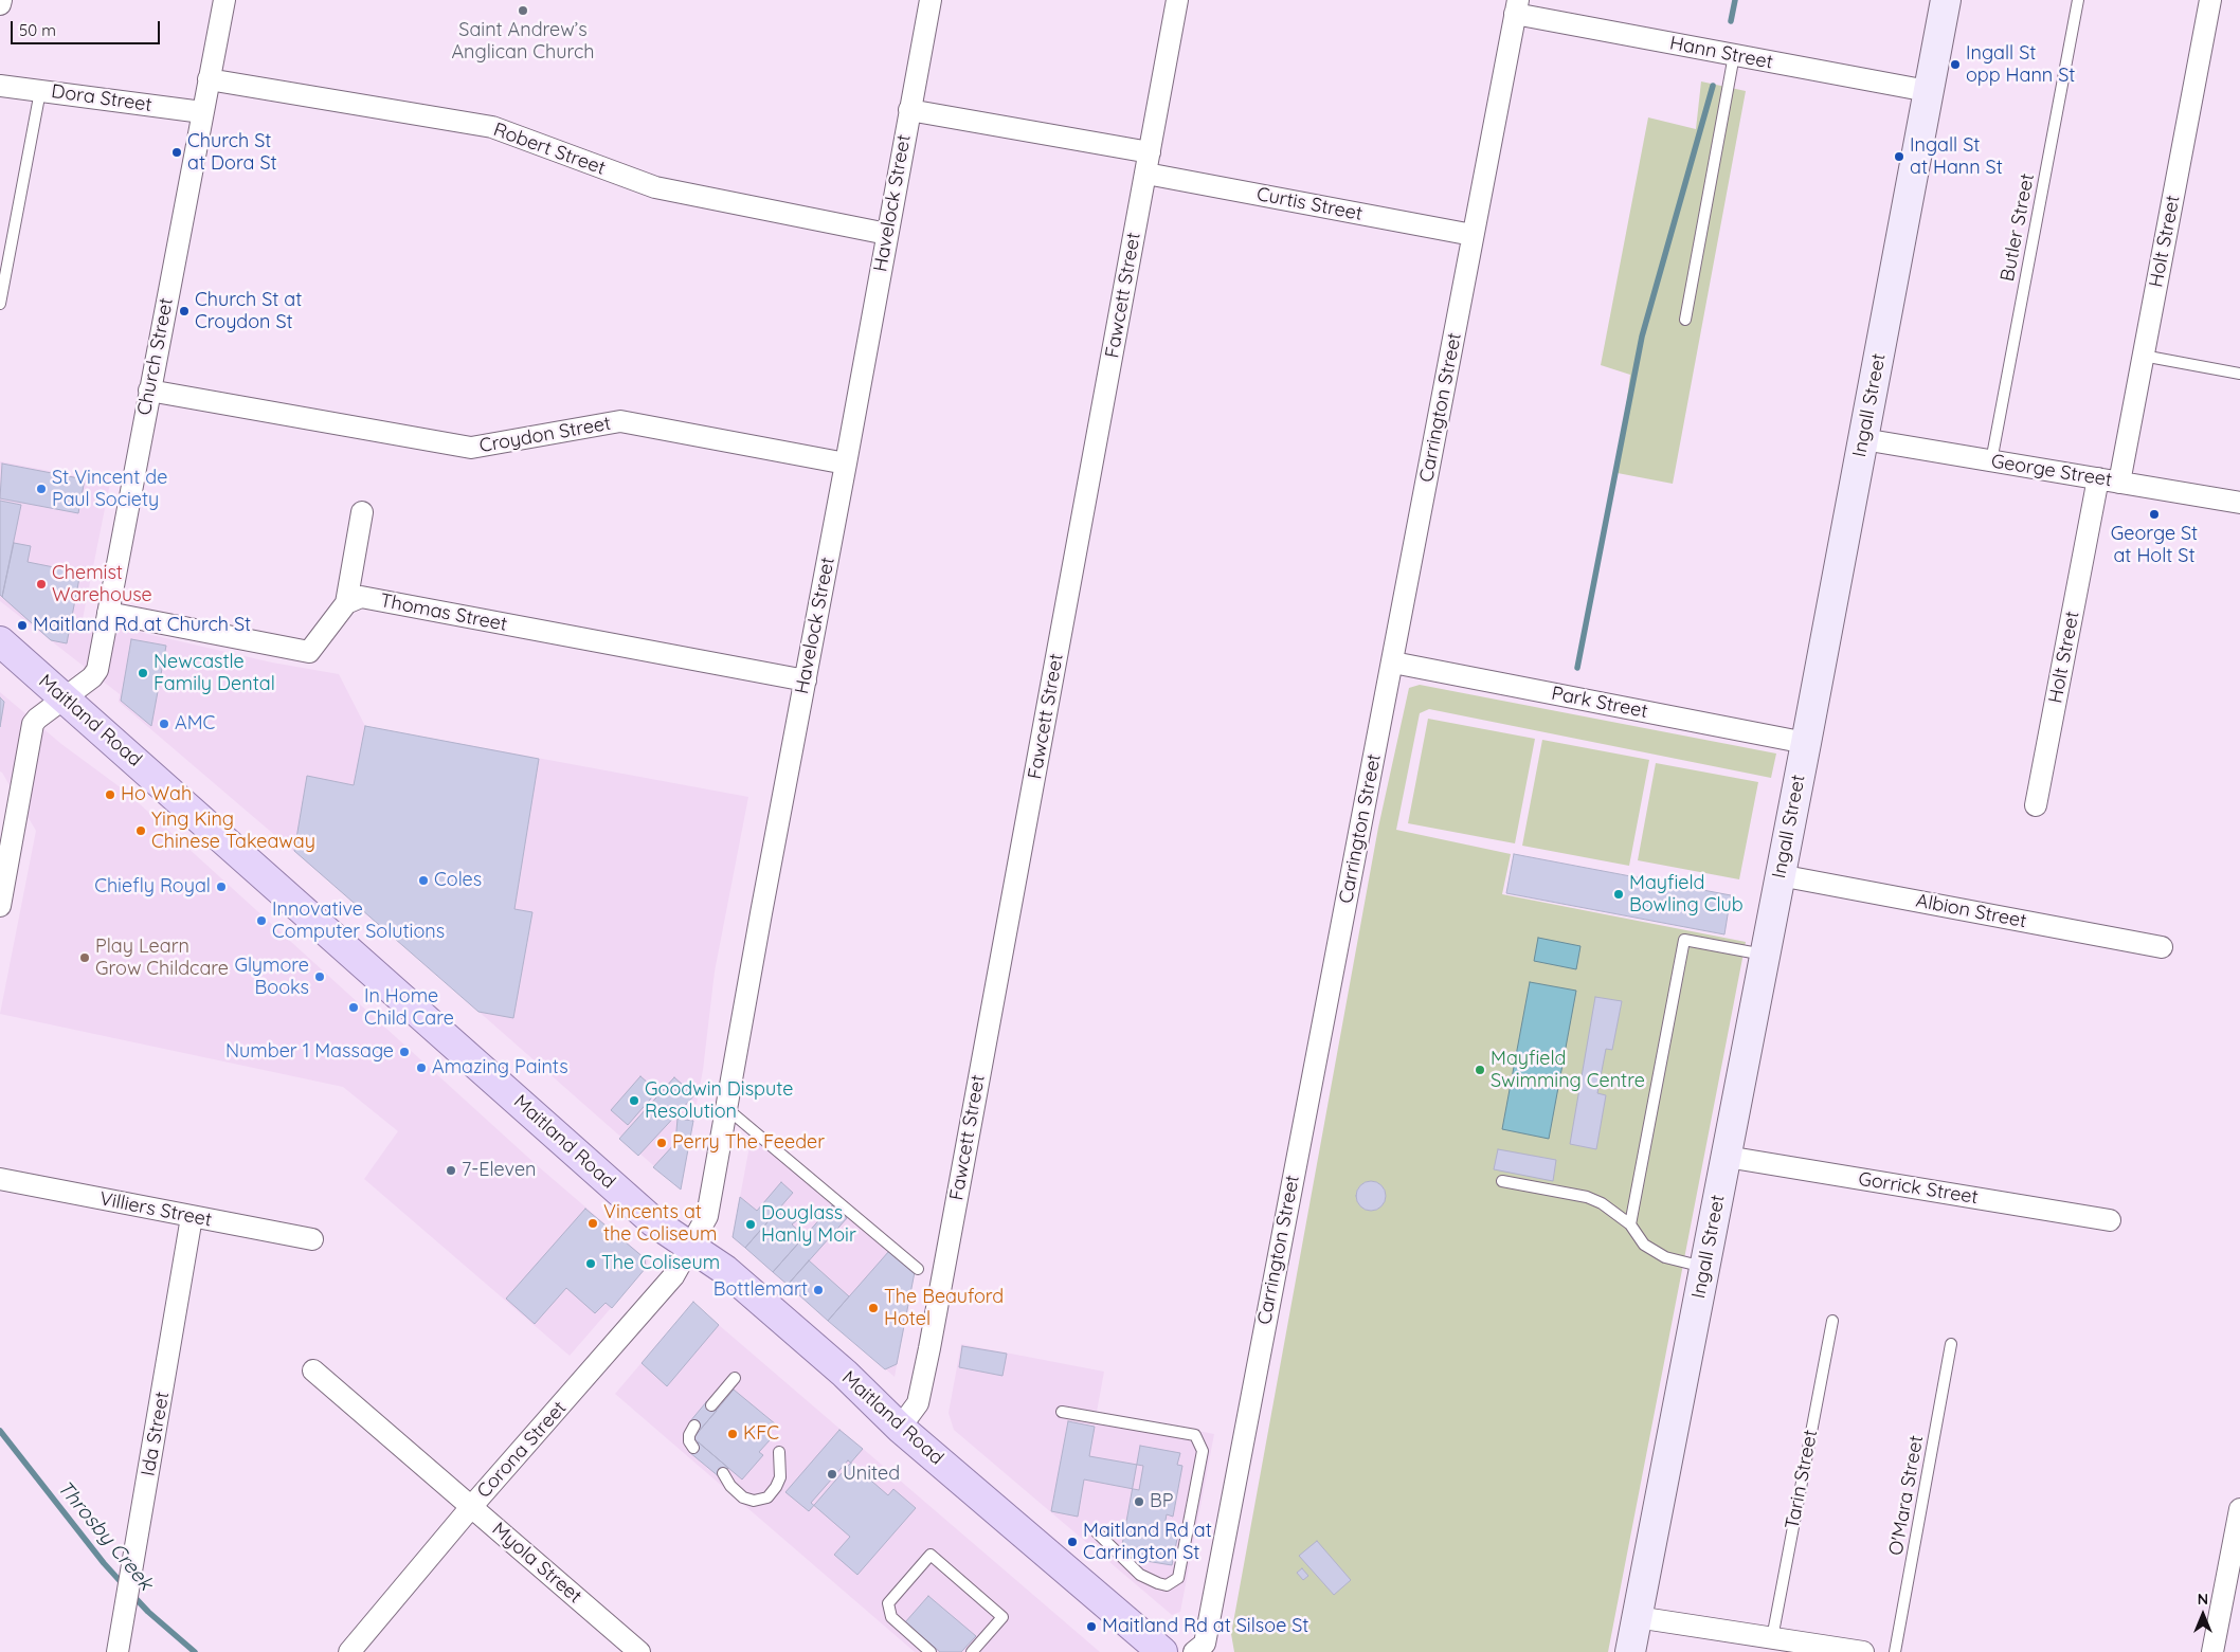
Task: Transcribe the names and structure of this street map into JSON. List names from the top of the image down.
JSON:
{
  "streets": {
    "main road": ["Ingall Street", "Maitland Road"],
    "street": [
      "Hann Street",
      "Dora Street",
      "Robert Street",
      "Havelock Street",
      "Curtis Street",
      "Holt Street",
      "Fawcett Street",
      "Church Street",
      "Carrington Street",
      "Croydon Street",
      "George Street",
      "Thomas Street",
      "Park Street",
      "Albion Street",
      "Gorrick Street",
      "Villiers Street",
      "Ida Street",
      "Corona Street",
      "Myola Street"
    ],
    "lane": ["Butler Street", "Tarin Street", "O'Mara Street"]
  },
  "crossings": [
    ["Hann Street", "Ingall Street"],
    ["Hann Street", "Carrington Street"],
    ["Dora Street", "Church Street"],
    ["Robert Street", "Havelock Street"],
    ["Robert Street", "Church Street"],
    ["Havelock Street", "Croydon Street"],
    ["Havelock Street", "Thomas Street"],
    ["Havelock Street", "Maitland Road"],
    ["Havelock Street", "Corona Street"],
    ["Curtis Street", "Fawcett Street"],
    ["Curtis Street", "Carrington Street"],
    ["Butler Street", "George Street"],
    ["Holt Street", "George Street"],
    ["Fawcett Street", "Maitland Road"],
    ["Church Street", "Croydon Street"],
    ["Church Street", "Maitland Road"],
    ["Ingall Street", "George Street"],
    ["Ingall Street", "Park Street"],
    ["Ingall Street", "Albion Street"],
    ["Ingall Street", "Gorrick Street"],
    ["Carrington Street", "Park Street"],
    ["Maitland Road", "Corona Street"],
    ["Villiers Street", "Ida Street"],
    ["Corona Street", "Myola Street"]
  ],
  "water": ["Throsby Creek"],
  "places": [
    "Saint Andrew’s Anglican Church",
    "Ingall St opp Hann St",
    "Church St at Dora St",
    "Ingall St at Hann St",
    "Church St at Croydon St",
    "St Vincent de Paul Society",
    "George St at Holt St",
    "Chemist Warehouse",
    "Maitland Rd at Church St",
    "Newcastle Family Dental",
    "AMC",
    "Ho Wah",
    "Ying King Chinese Takeaway",
    "Coles",
    "Chiefly Royal",
    "Mayfield Bowling Club",
    "Innovative Computer Solutions",
    "Play Learn Grow Childcare",
    "Glymore Books",
    "In Home Child Care",
    "Number 1 Massage",
    "Amazing Paints",
    "Mayfield Swimming Centre",
    "Goodwin Dispute Resolution",
    "Perry The Feeder",
    "7-Eleven",
    "Vincents at the Coliseum",
    "Douglass Hanly Moir",
    "The Coliseum",
    "Bottlemart",
    "The Beauford Hotel",
    "KFC",
    "United",
    "BP",
    "Maitland Rd at Carrington St",
    "Maitland Rd at Silsoe St"
  ],
  "scale_bar": "50 m",
  "north": "top"
}
